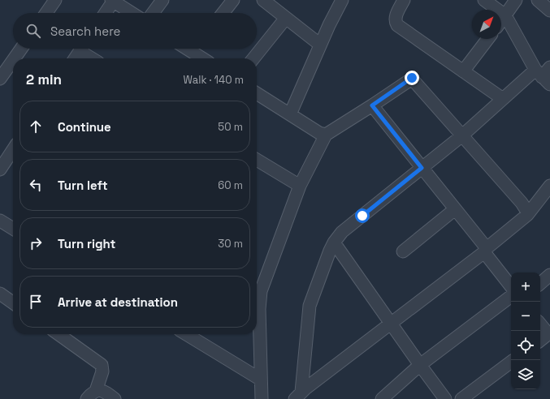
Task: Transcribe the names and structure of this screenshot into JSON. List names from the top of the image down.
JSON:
{
  "north": "top right",
  "page": {
    "search": "Search here",
    "heading": ["2 min", "Walk · 140 m"],
    "list": [
      ["Continue", "50 m"],
      ["Turn left", "60 m"],
      ["Turn right", "30 m"],
      "Arrive at destination"
    ],
    "map_buttons": ["+", "−"]
  }
}
